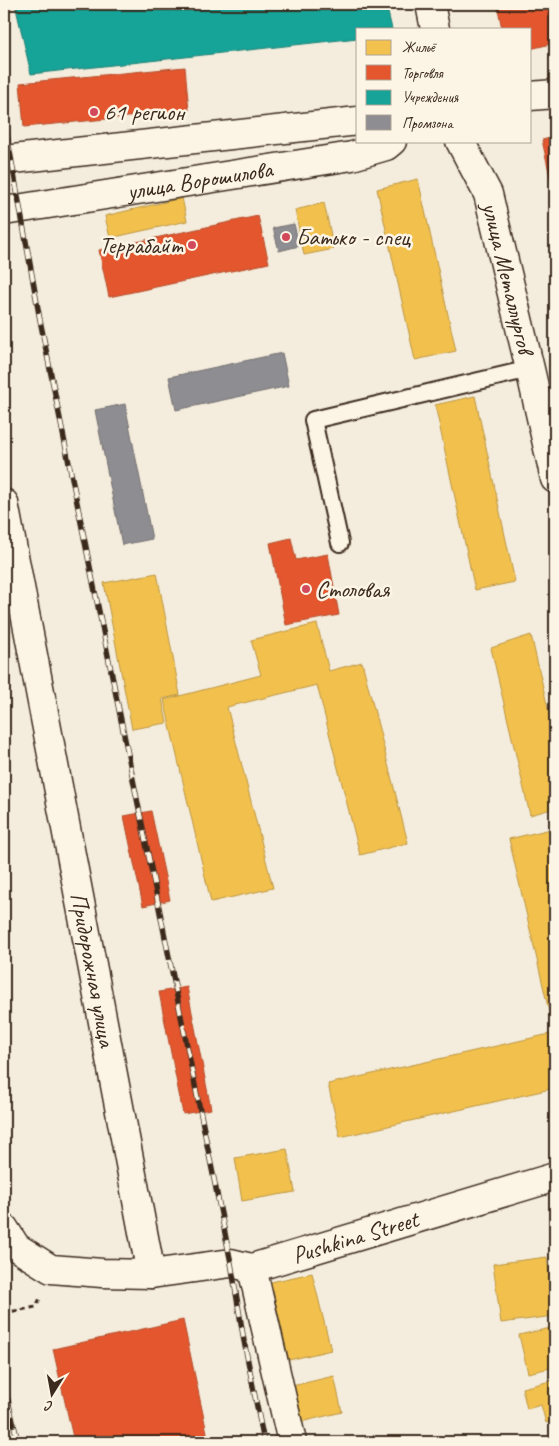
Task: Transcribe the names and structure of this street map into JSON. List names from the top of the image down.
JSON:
{
  "streets": {
    "main road": [
      "улица Ворошилова",
      "улица Металлургов",
      "Придорожная улица",
      "Pushkina Street"
    ]
  },
  "crossings": [
    ["Придорожная улица", "Pushkina Street"]
  ],
  "places": [
    "61 регион",
    "Батько - спец",
    "Террабайт",
    "Столовая"
  ],
  "legend": [
    "Жильё",
    "Торговля",
    "Учреждения",
    "Промзона"
  ],
  "north": "bottom"
}
